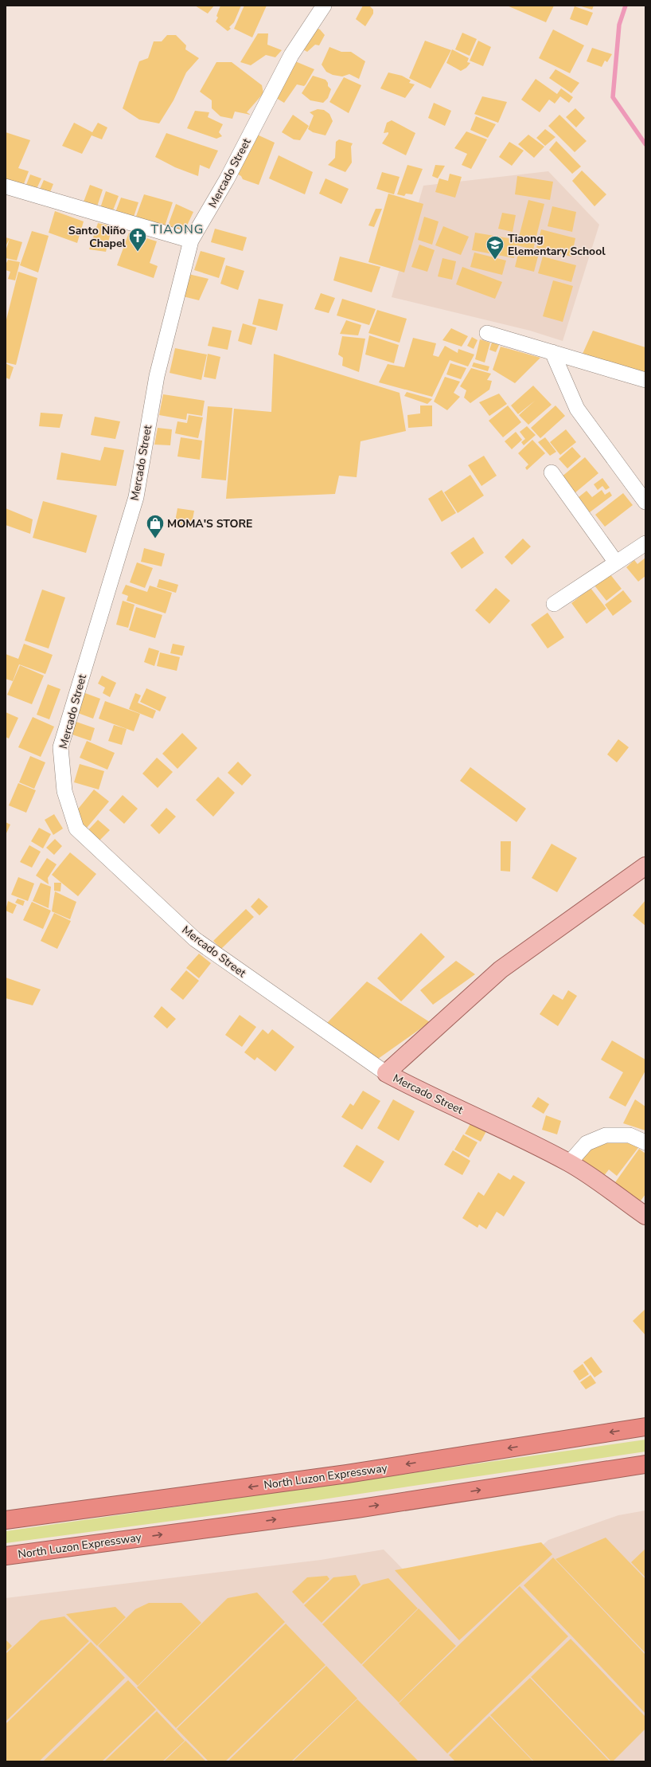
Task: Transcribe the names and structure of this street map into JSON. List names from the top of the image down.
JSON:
{
  "streets": {
    "highway": ["North Luzon Expressway"],
    "main road": ["Mercado Street"]
  },
  "districts": ["TIAONG"],
  "places": {
    "church": ["Santo Niño Chapel"],
    "school or university": ["Tiaong Elementary School"],
    "shop": ["MOMA'S STORE"]
  }
}
